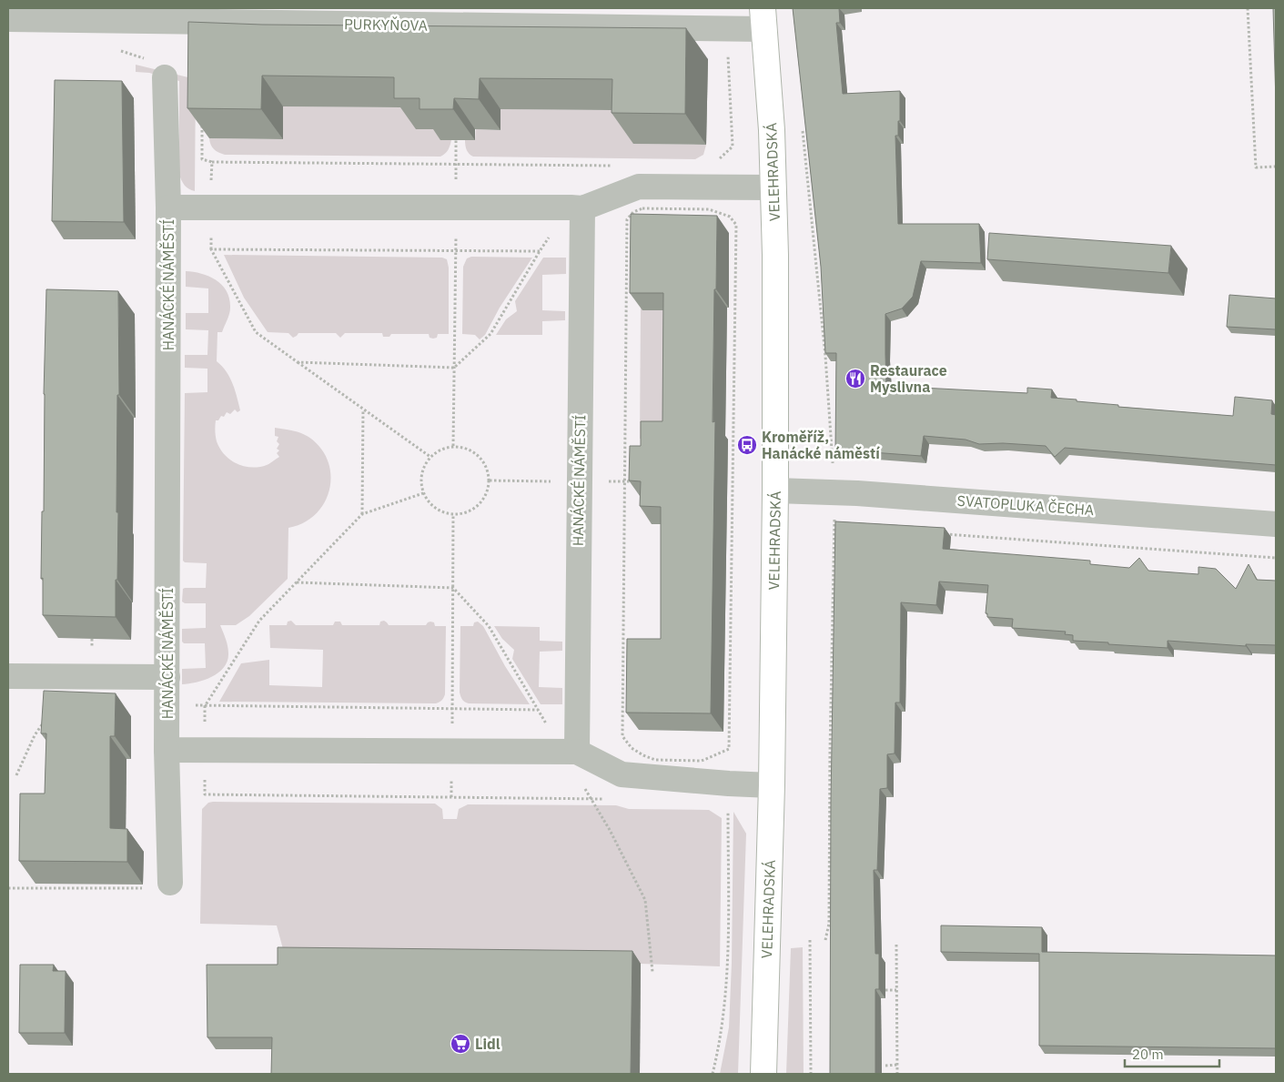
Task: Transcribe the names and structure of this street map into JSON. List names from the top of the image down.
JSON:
{
  "streets": {
    "main road": ["VELEHRADSKÁ"],
    "street": ["PURKYŇOVA", "HANÁCKÉ NÁMĚSTÍ", "SVATOPLUKA ČECHA"]
  },
  "crossings": [
    ["PURKYŇOVA", "VELEHRADSKÁ"],
    ["VELEHRADSKÁ", "HANÁCKÉ NÁMĚSTÍ"],
    ["VELEHRADSKÁ", "SVATOPLUKA ČECHA"]
  ],
  "places": {
    "restaurant": ["Restaurace Myslivna"],
    "bus stop": ["Kroměříž, Hanácké náměstí"],
    "supermarket": ["Lidl"]
  },
  "scale_bar": "20 m"
}
